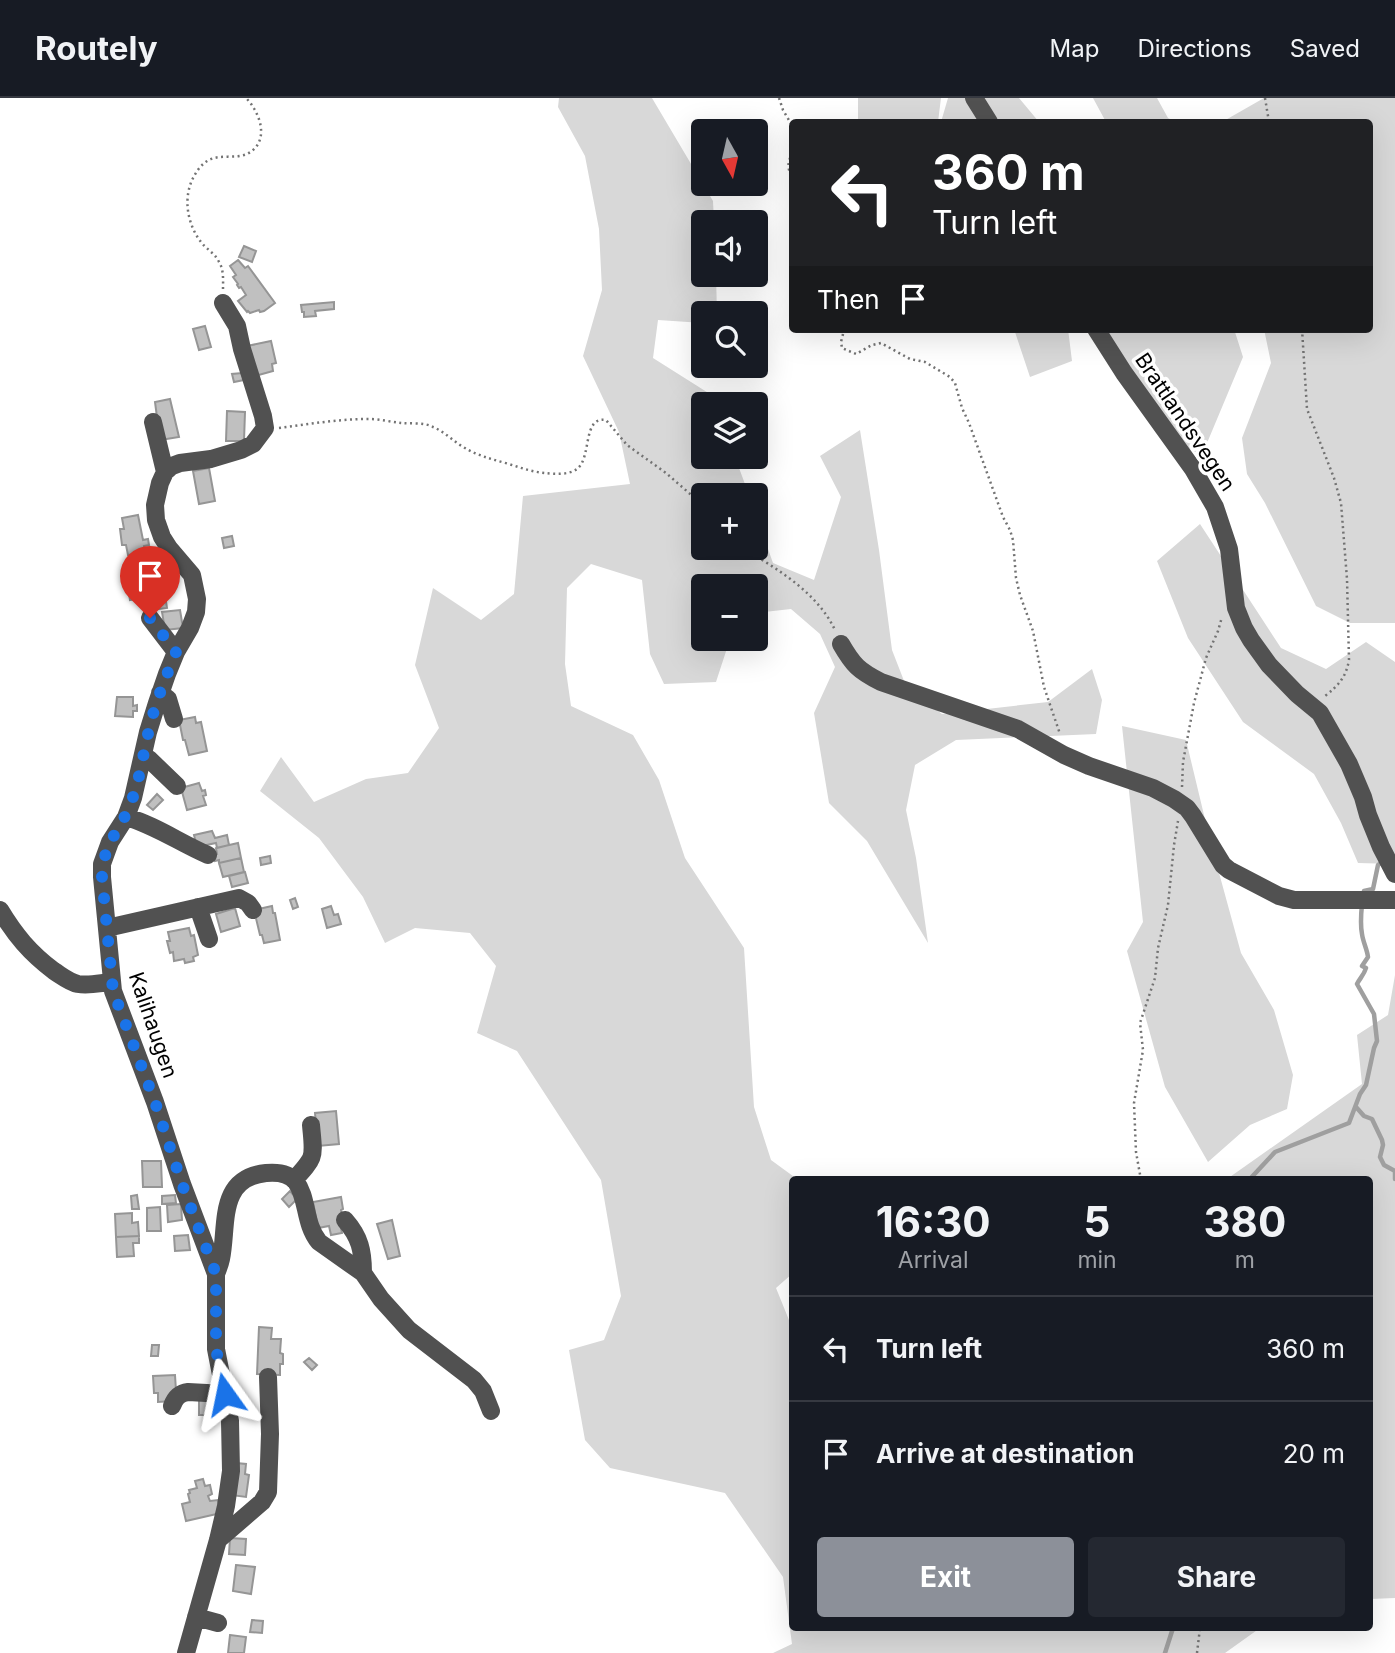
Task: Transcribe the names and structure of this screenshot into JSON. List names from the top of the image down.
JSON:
{
  "streets": {
    "street": ["Brattlandsvegen", "Kalihaugen"]
  },
  "north": "bottom",
  "page": {
    "header": "Routely",
    "nav": ["Map", "Directions", "Saved"],
    "map_buttons": ["+", "−"],
    "turn": ["360 m", "Turn left"],
    "then": "Then",
    "eta": [
      "16:30",
      "Arrival",
      "5",
      "min",
      "380",
      "m"
    ],
    "list": [
      {
        "name": "Turn left",
        "value": "360 m"
      },
      {
        "name": "Arrive at destination",
        "value": "20 m"
      }
    ],
    "buttons": ["Exit", "Share"]
  }
}
